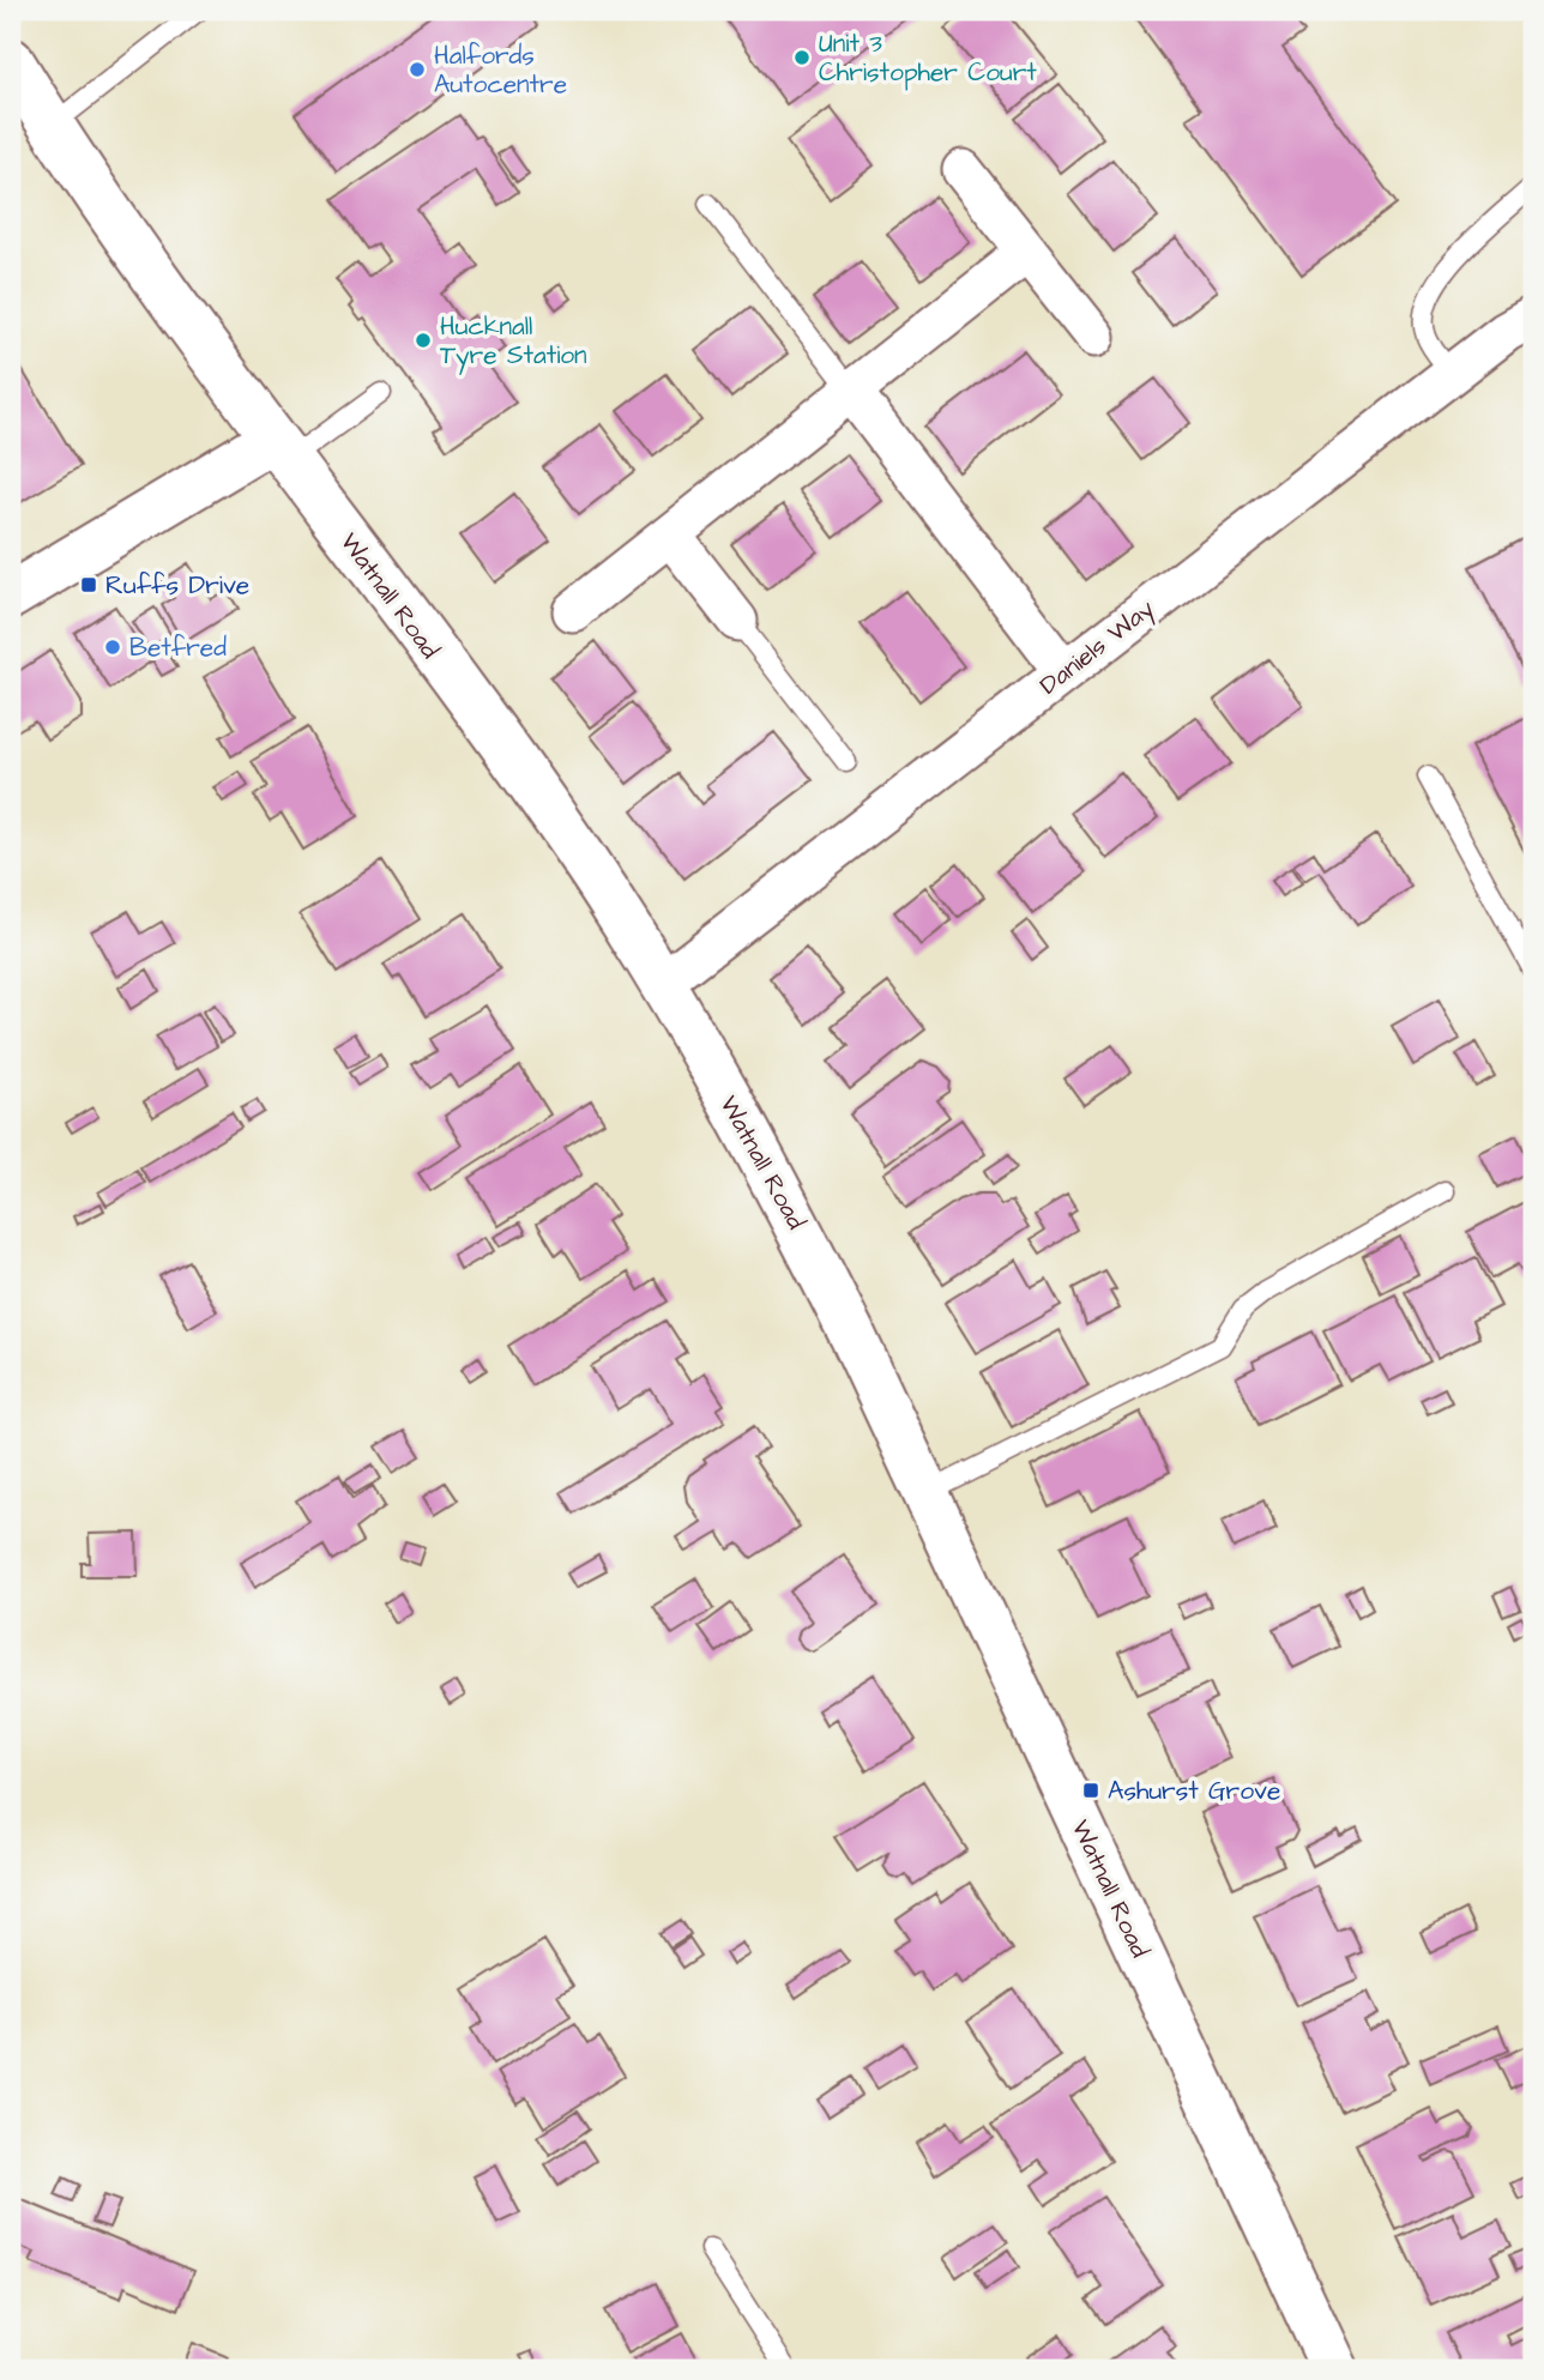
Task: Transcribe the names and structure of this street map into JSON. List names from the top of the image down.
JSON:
{
  "streets": {
    "main road": ["Watnall Road"],
    "street": ["Daniels Way"]
  },
  "crossings": [
    ["Watnall Road", "Daniels Way"]
  ],
  "places": {
    "other": [
      "Unit 3 Christopher Court",
      "Halfords Autocentre",
      "Hucknall Tyre Station",
      "Betfred"
    ],
    "transit": ["Ruffs Drive", "Ashurst Grove"]
  }
}
